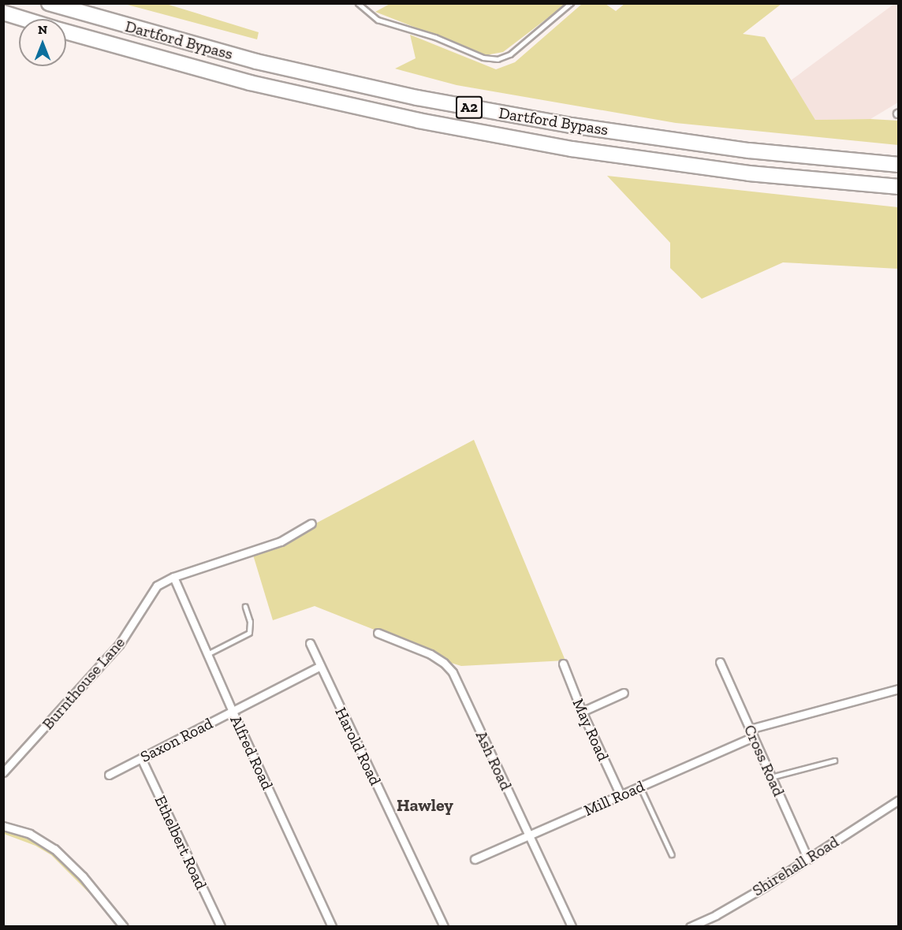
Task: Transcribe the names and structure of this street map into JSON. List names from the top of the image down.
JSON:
{
  "streets": {
    "highway": ["Dartford Bypass", "A2"],
    "street": [
      "Burnthouse Lane",
      "May Road",
      "Saxon Road",
      "Harold Road",
      "Alfred Road",
      "Ash Road",
      "Cross Road",
      "Mill Road",
      "Ethelbert Road",
      "Shirehall Road"
    ]
  },
  "crossings": [
    ["Burnthouse Lane", "Alfred Road"],
    ["May Road", "Mill Road"],
    ["Saxon Road", "Harold Road"],
    ["Saxon Road", "Alfred Road"],
    ["Saxon Road", "Ethelbert Road"],
    ["Ash Road", "Mill Road"],
    ["Cross Road", "Mill Road"],
    ["Cross Road", "Shirehall Road"]
  ],
  "districts": ["Hawley"],
  "north": "top"
}
